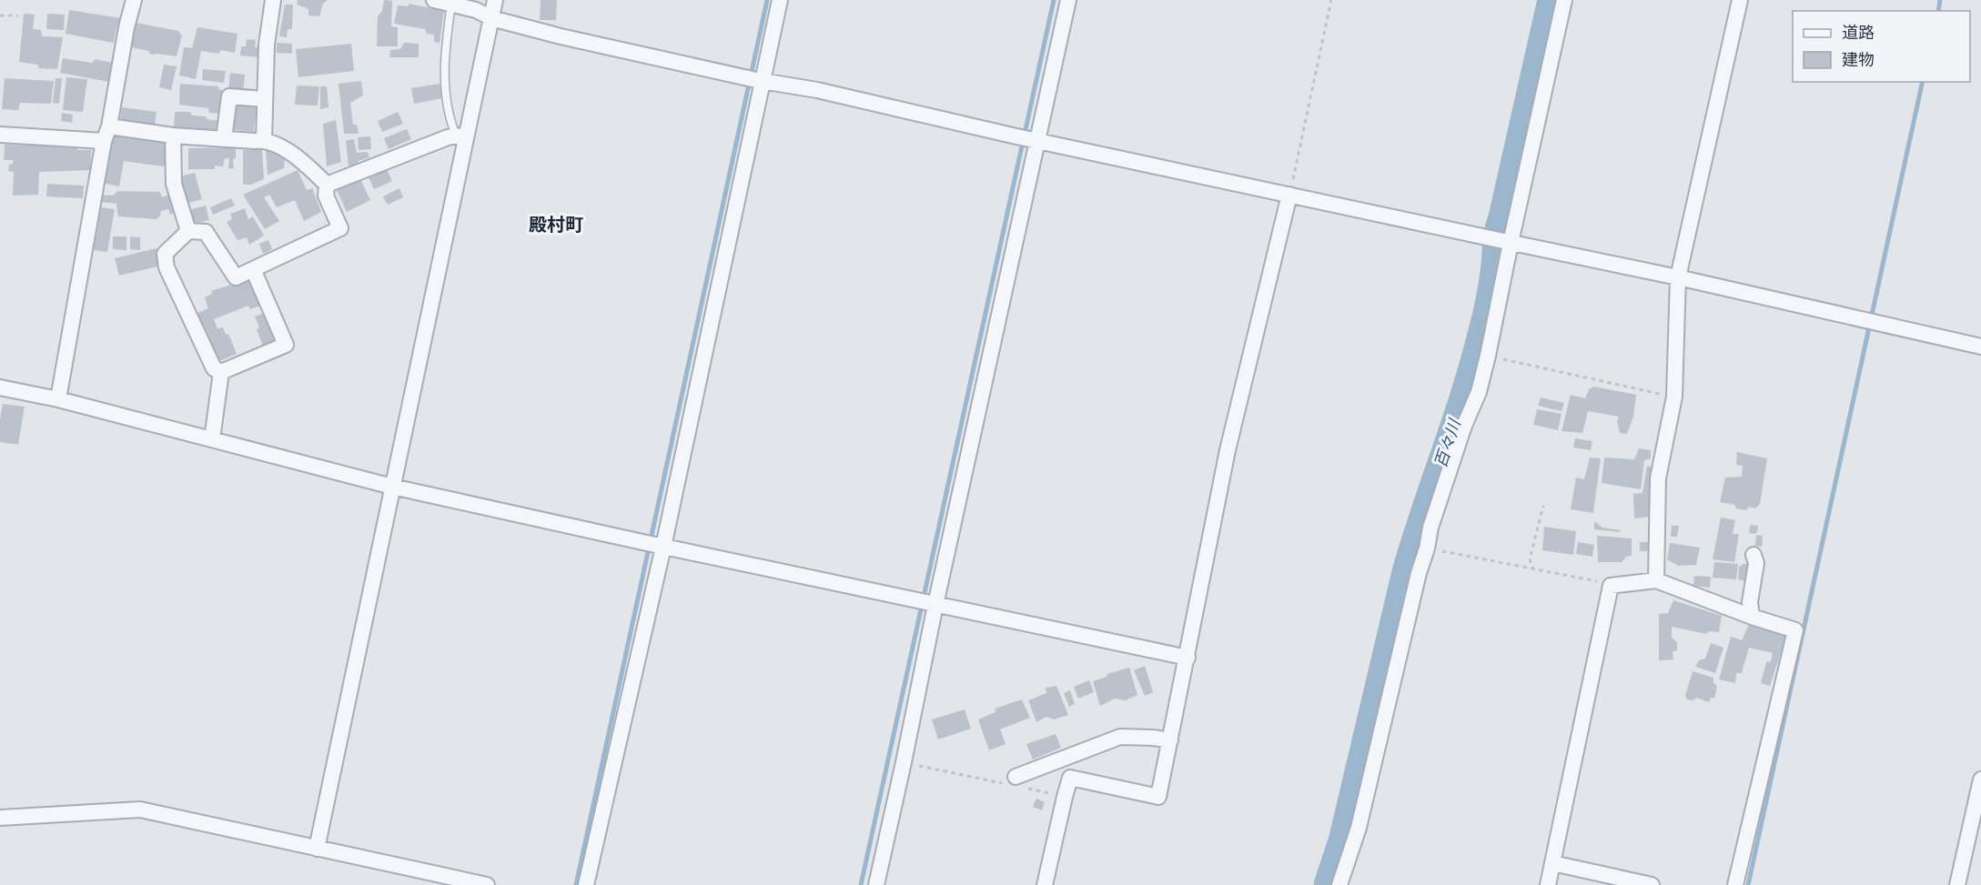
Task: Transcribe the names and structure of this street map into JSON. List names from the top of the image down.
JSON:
{
  "districts": ["殿村町"],
  "water": ["百々川"],
  "legend": ["道路", "建物"]
}
